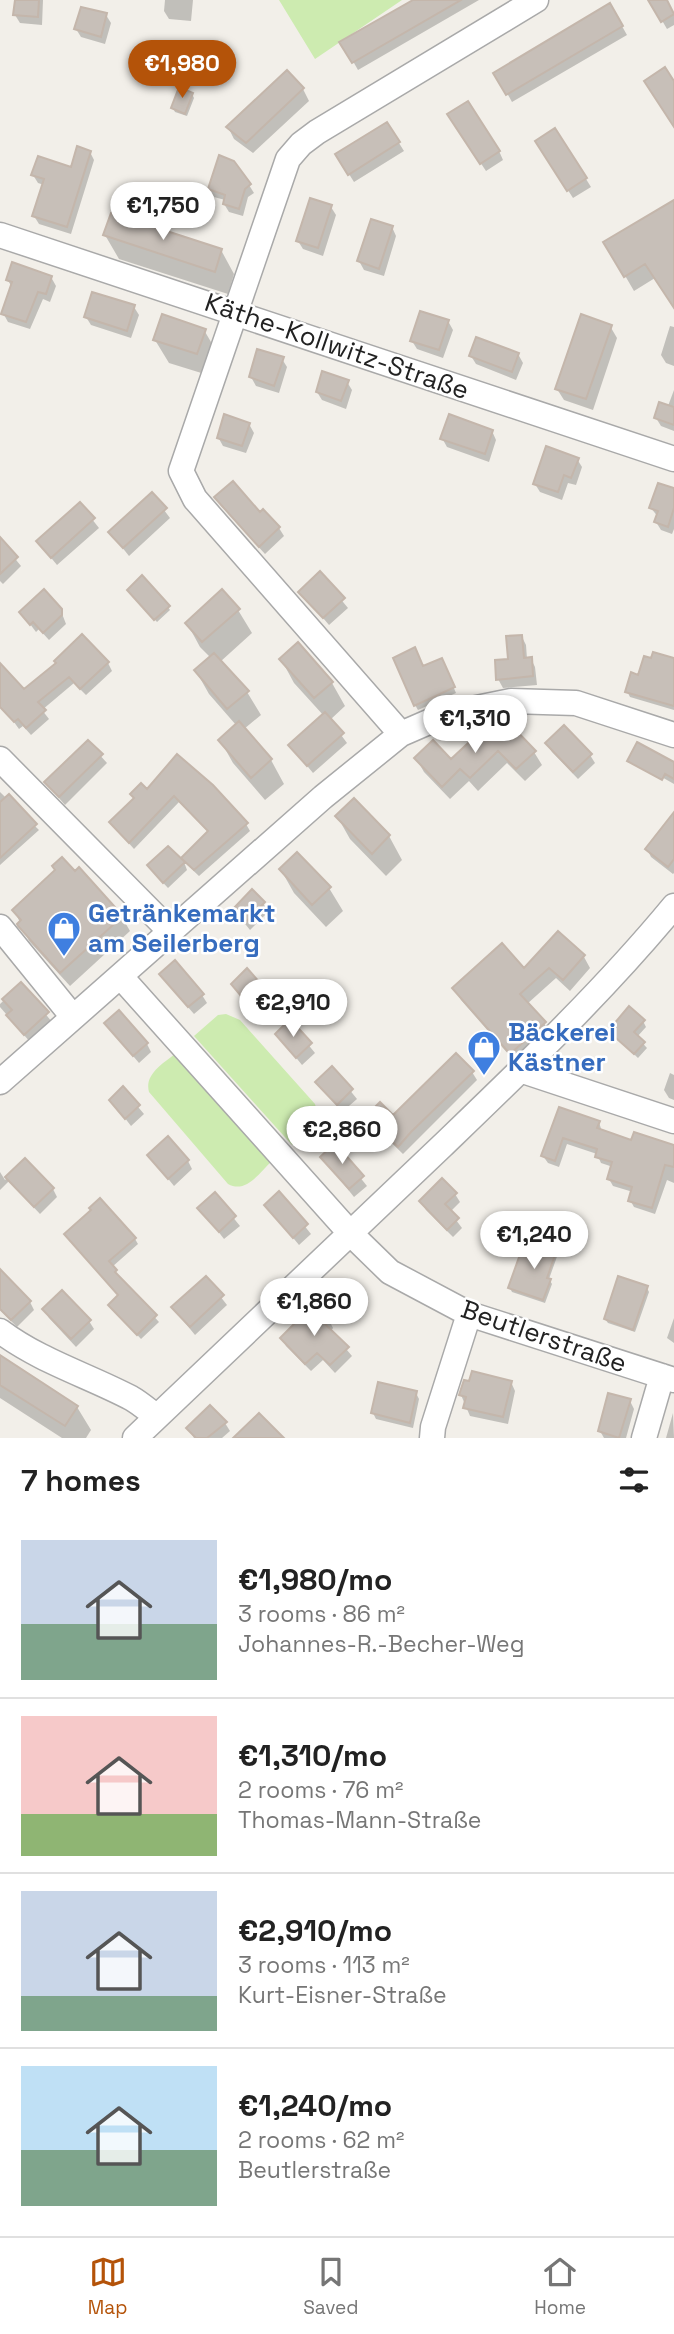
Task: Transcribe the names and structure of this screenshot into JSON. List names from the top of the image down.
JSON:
{
  "streets": {
    "street": ["Käthe-Kollwitz-Straße", "Beutlerstraße"]
  },
  "places": {
    "shop": ["Getränkemarkt am Seilerberg", "Bäckerei Kästner"]
  },
  "page": {
    "price": [
      "€1,980",
      "€1,750",
      "€1,310",
      "€2,910",
      "€2,860",
      "€1,240",
      "€1,860"
    ],
    "heading": "7 homes",
    "list": [
      {
        "name": "€1,980/mo",
        "note": "3 rooms · 86 m² · Johannes-R.-Becher-Weg"
      },
      {
        "name": "€1,310/mo",
        "note": "2 rooms · 76 m² · Thomas-Mann-Straße"
      },
      {
        "name": "€2,910/mo",
        "note": "3 rooms · 113 m² · Kurt-Eisner-Straße"
      },
      {
        "name": "€1,240/mo",
        "note": "2 rooms · 62 m² · Beutlerstraße"
      }
    ],
    "tabs": ["Map", "Saved", "Home"]
  }
}
